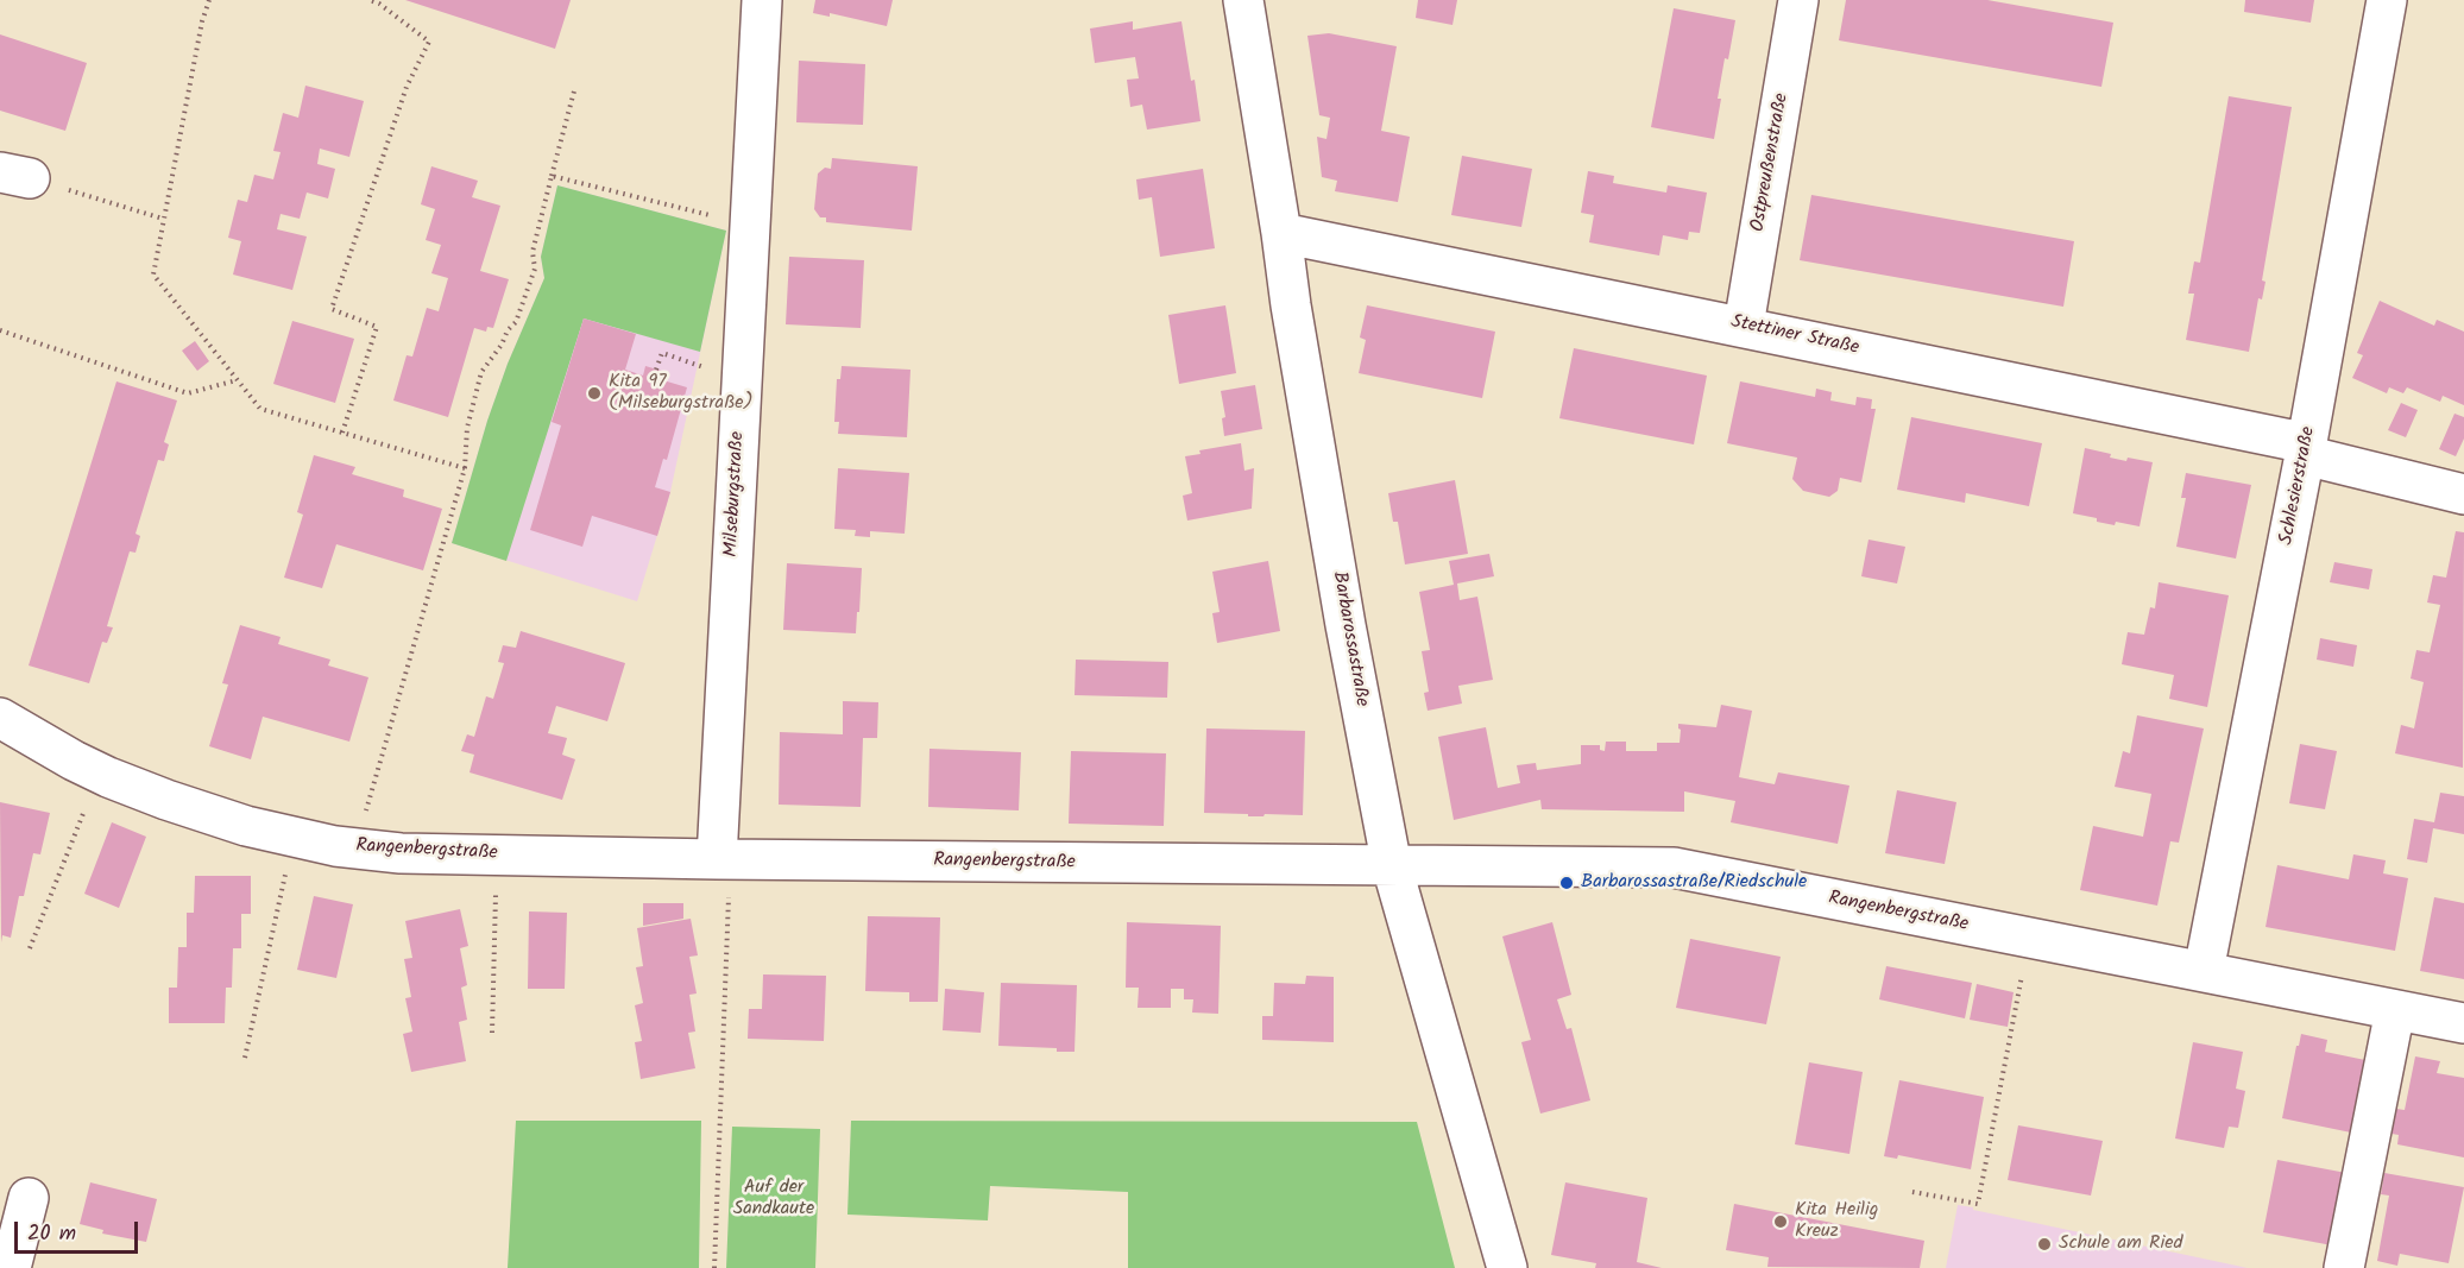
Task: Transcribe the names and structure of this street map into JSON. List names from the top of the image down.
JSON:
{
  "streets": {
    "street": [
      "Ostpreußenstraße",
      "Stettiner Straße",
      "Schlesierstraße",
      "Milseburgstraße",
      "Barbarossastraße",
      "Rangenbergstraße"
    ]
  },
  "crossings": [
    ["Ostpreußenstraße", "Stettiner Straße"],
    ["Stettiner Straße", "Schlesierstraße"],
    ["Stettiner Straße", "Barbarossastraße"],
    ["Schlesierstraße", "Rangenbergstraße"],
    ["Milseburgstraße", "Rangenbergstraße"],
    ["Barbarossastraße", "Rangenbergstraße"]
  ],
  "parks": ["Auf der Sandkaute"],
  "places": [
    "Kita 97 (Milseburgstraße)",
    "Barbarossastraße/Riedschule",
    "Kita Heilig Kreuz",
    "Schule am Ried"
  ],
  "scale_bar": "20 m"
}
